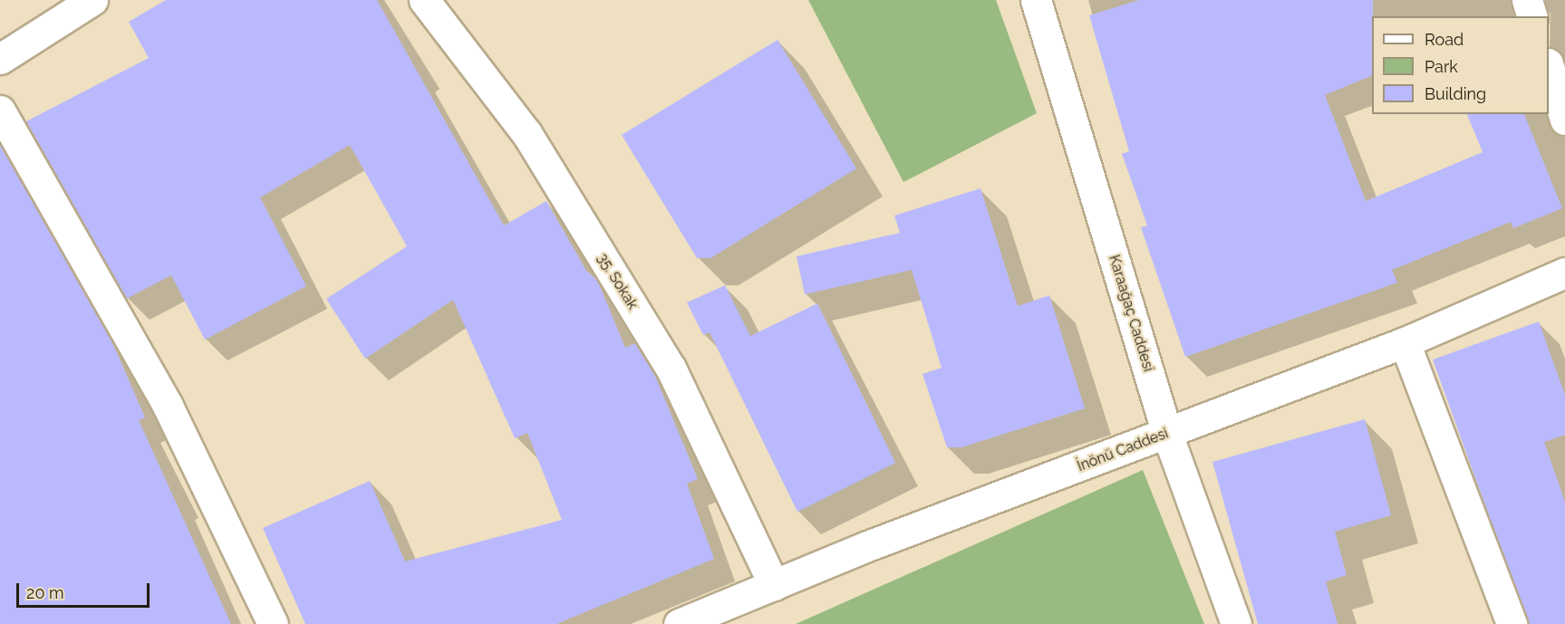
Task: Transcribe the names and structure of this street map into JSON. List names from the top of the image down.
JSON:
{
  "streets": {
    "street": ["35. Sokak", "Karaağaç Caddesi", "İnönü Caddesi"]
  },
  "crossings": [
    ["35. Sokak", "İnönü Caddesi"],
    ["Karaağaç Caddesi", "İnönü Caddesi"]
  ],
  "legend": ["Road", "Park", "Building"],
  "scale_bar": "20 m"
}
